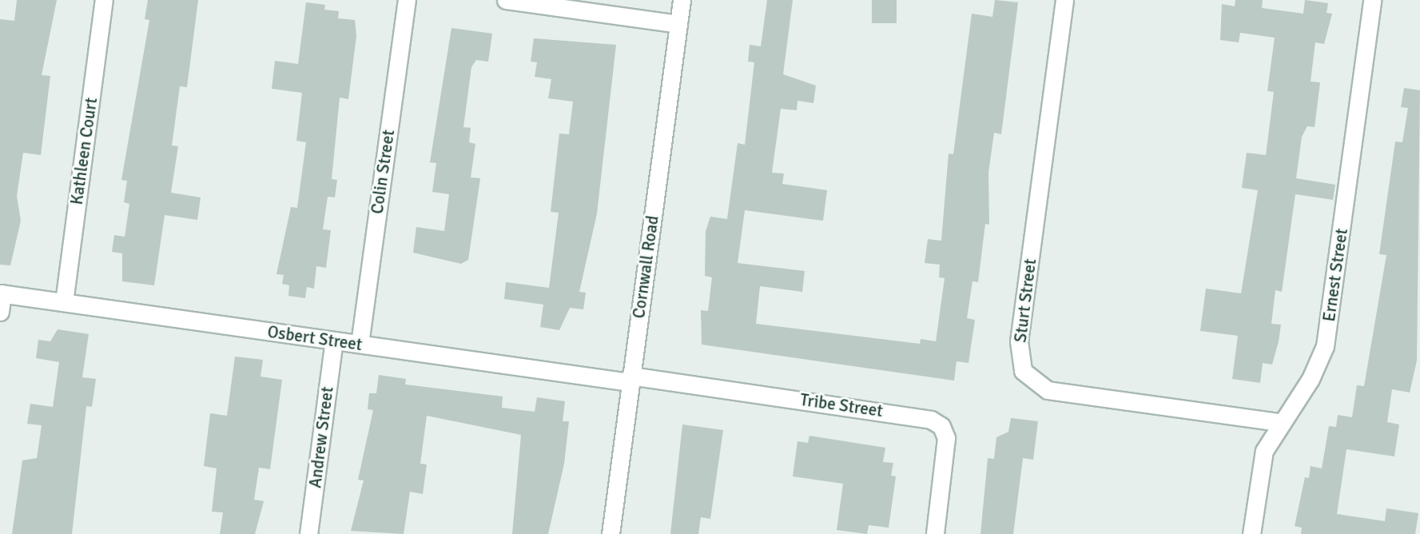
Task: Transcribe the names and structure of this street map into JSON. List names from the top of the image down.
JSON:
{
  "streets": {
    "street": [
      "Kathleen Court",
      "Colin Street",
      "Cornwall Road",
      "Ernest Street",
      "Sturt Street",
      "Osbert Street",
      "Tribe Street",
      "Andrew Street"
    ]
  },
  "crossings": [
    ["Kathleen Court", "Osbert Street"],
    ["Colin Street", "Osbert Street"],
    ["Cornwall Road", "Osbert Street"],
    ["Cornwall Road", "Tribe Street"],
    ["Ernest Street", "Sturt Street"],
    ["Osbert Street", "Tribe Street"],
    ["Osbert Street", "Andrew Street"]
  ]
}
